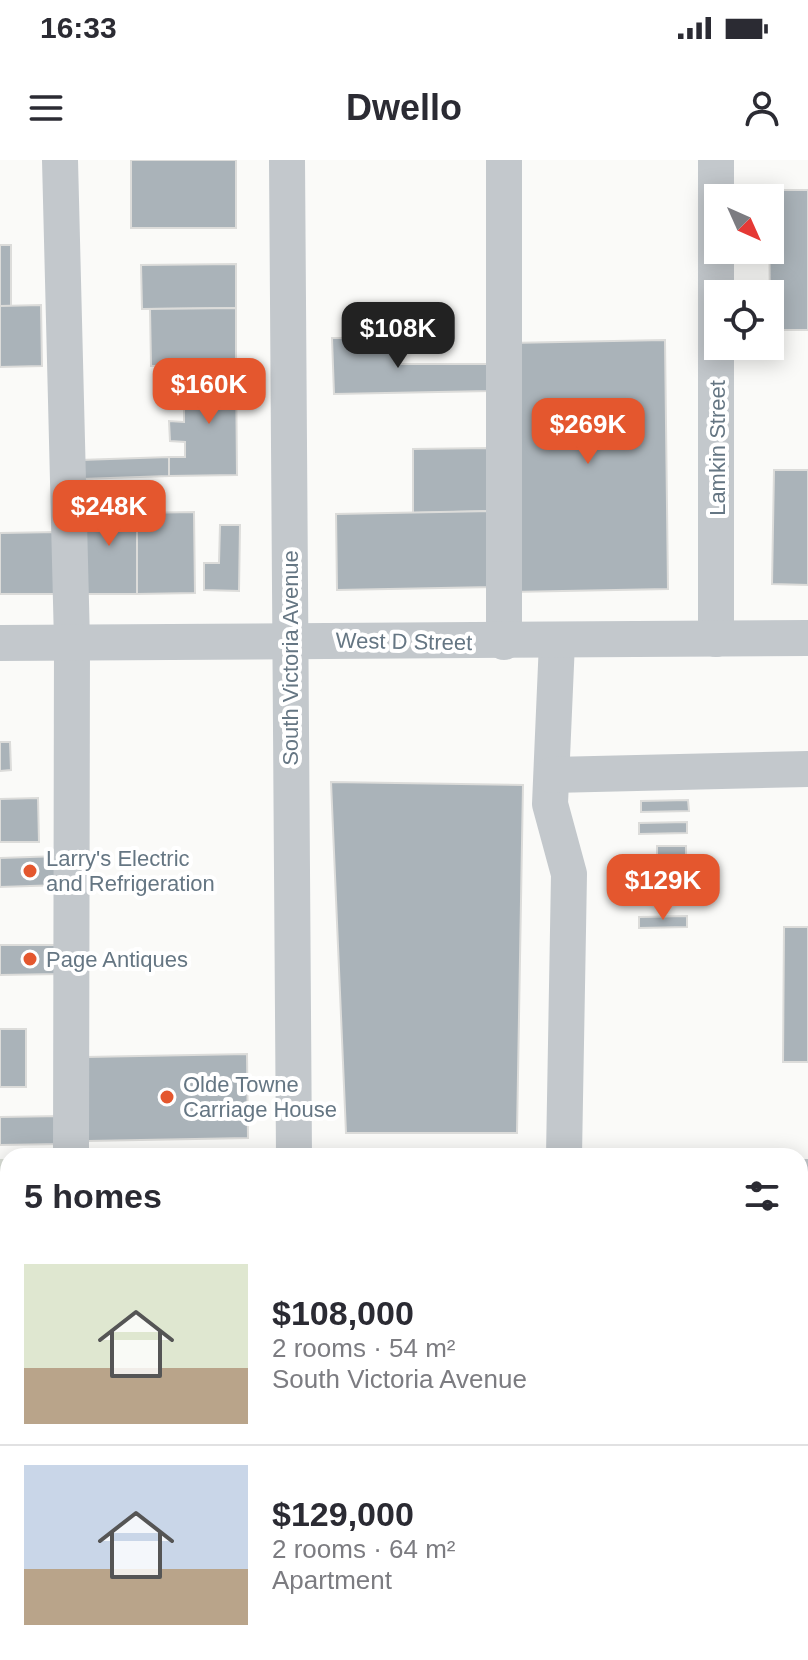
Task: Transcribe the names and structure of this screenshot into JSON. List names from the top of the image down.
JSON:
{
  "streets": {
    "street": ["Lamkin Street", "West D Street", "South Victoria Avenue"]
  },
  "crossings": [
    ["Lamkin Street", "West D Street"],
    ["West D Street", "South Victoria Avenue"]
  ],
  "places": ["Larry's Electric and Refrigeration", "Page Antiques", "Olde Towne Carriage House"],
  "north": "bottom right",
  "page": {
    "status": "16:33",
    "header": "Dwello",
    "price": [
      "$108K",
      "$160K",
      "$269K",
      "$248K",
      "$129K"
    ],
    "heading": "5 homes",
    "list": [
      {
        "name": "$108,000",
        "note": "2 rooms · 54 m² · South Victoria Avenue"
      },
      {
        "name": "$129,000",
        "note": "2 rooms · 64 m² · Apartment"
      }
    ]
  }
}
